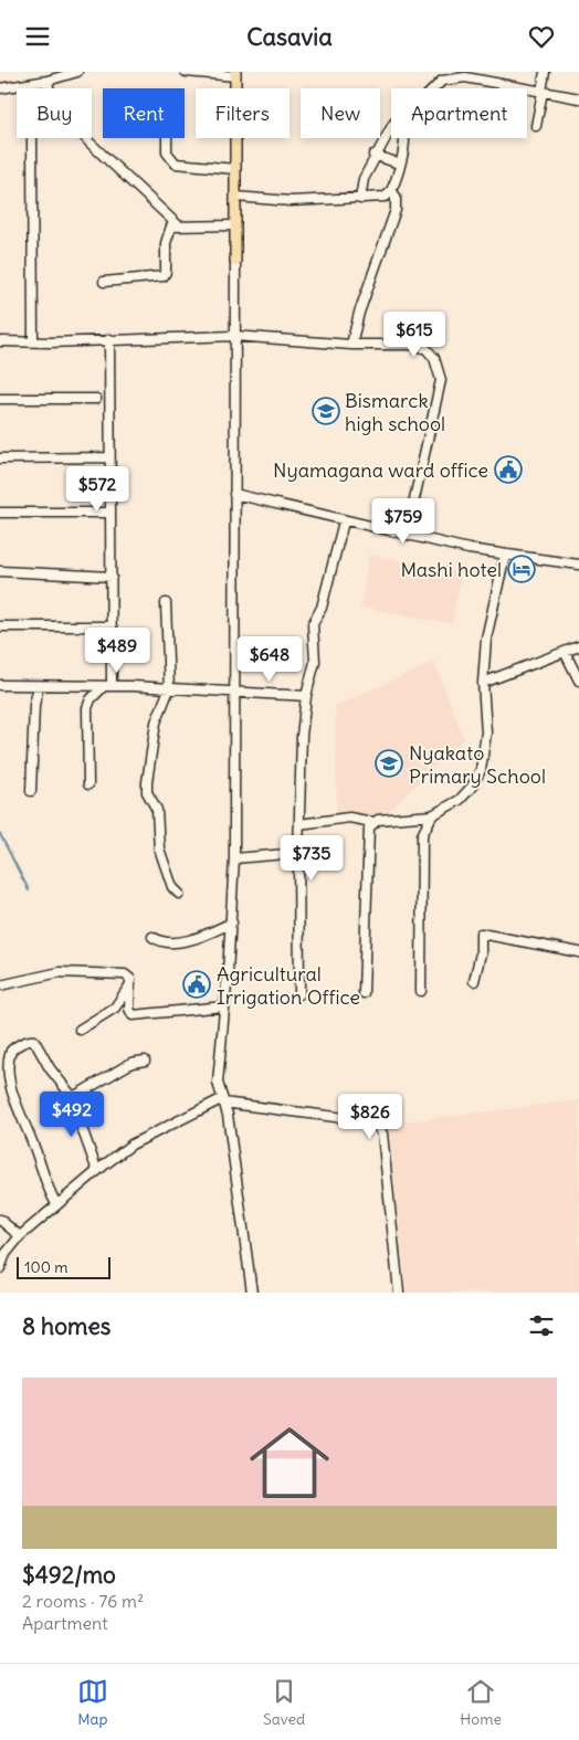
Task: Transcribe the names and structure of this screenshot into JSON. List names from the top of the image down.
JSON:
{
  "places": {
    "school or university": ["Bismarck high school", "Nyakato Primary School"],
    "public building": ["Nyamagana ward office", "Agricultural Irrigation Office"],
    "hotel": ["Mashi hotel"]
  },
  "scale_bar": "100 m",
  "page": {
    "header": "Casavia",
    "chip": [
      "Buy",
      "Rent",
      "Filters",
      "New",
      "Apartment"
    ],
    "price": [
      "$615",
      "$572",
      "$759",
      "$489",
      "$648",
      "$735",
      "$492",
      "$826"
    ],
    "scale": "100 m",
    "heading": "8 homes",
    "list": [
      {
        "name": "$492/mo",
        "note": "2 rooms · 76 m² · Apartment"
      }
    ],
    "tabs": ["Map", "Saved", "Home"]
  }
}
